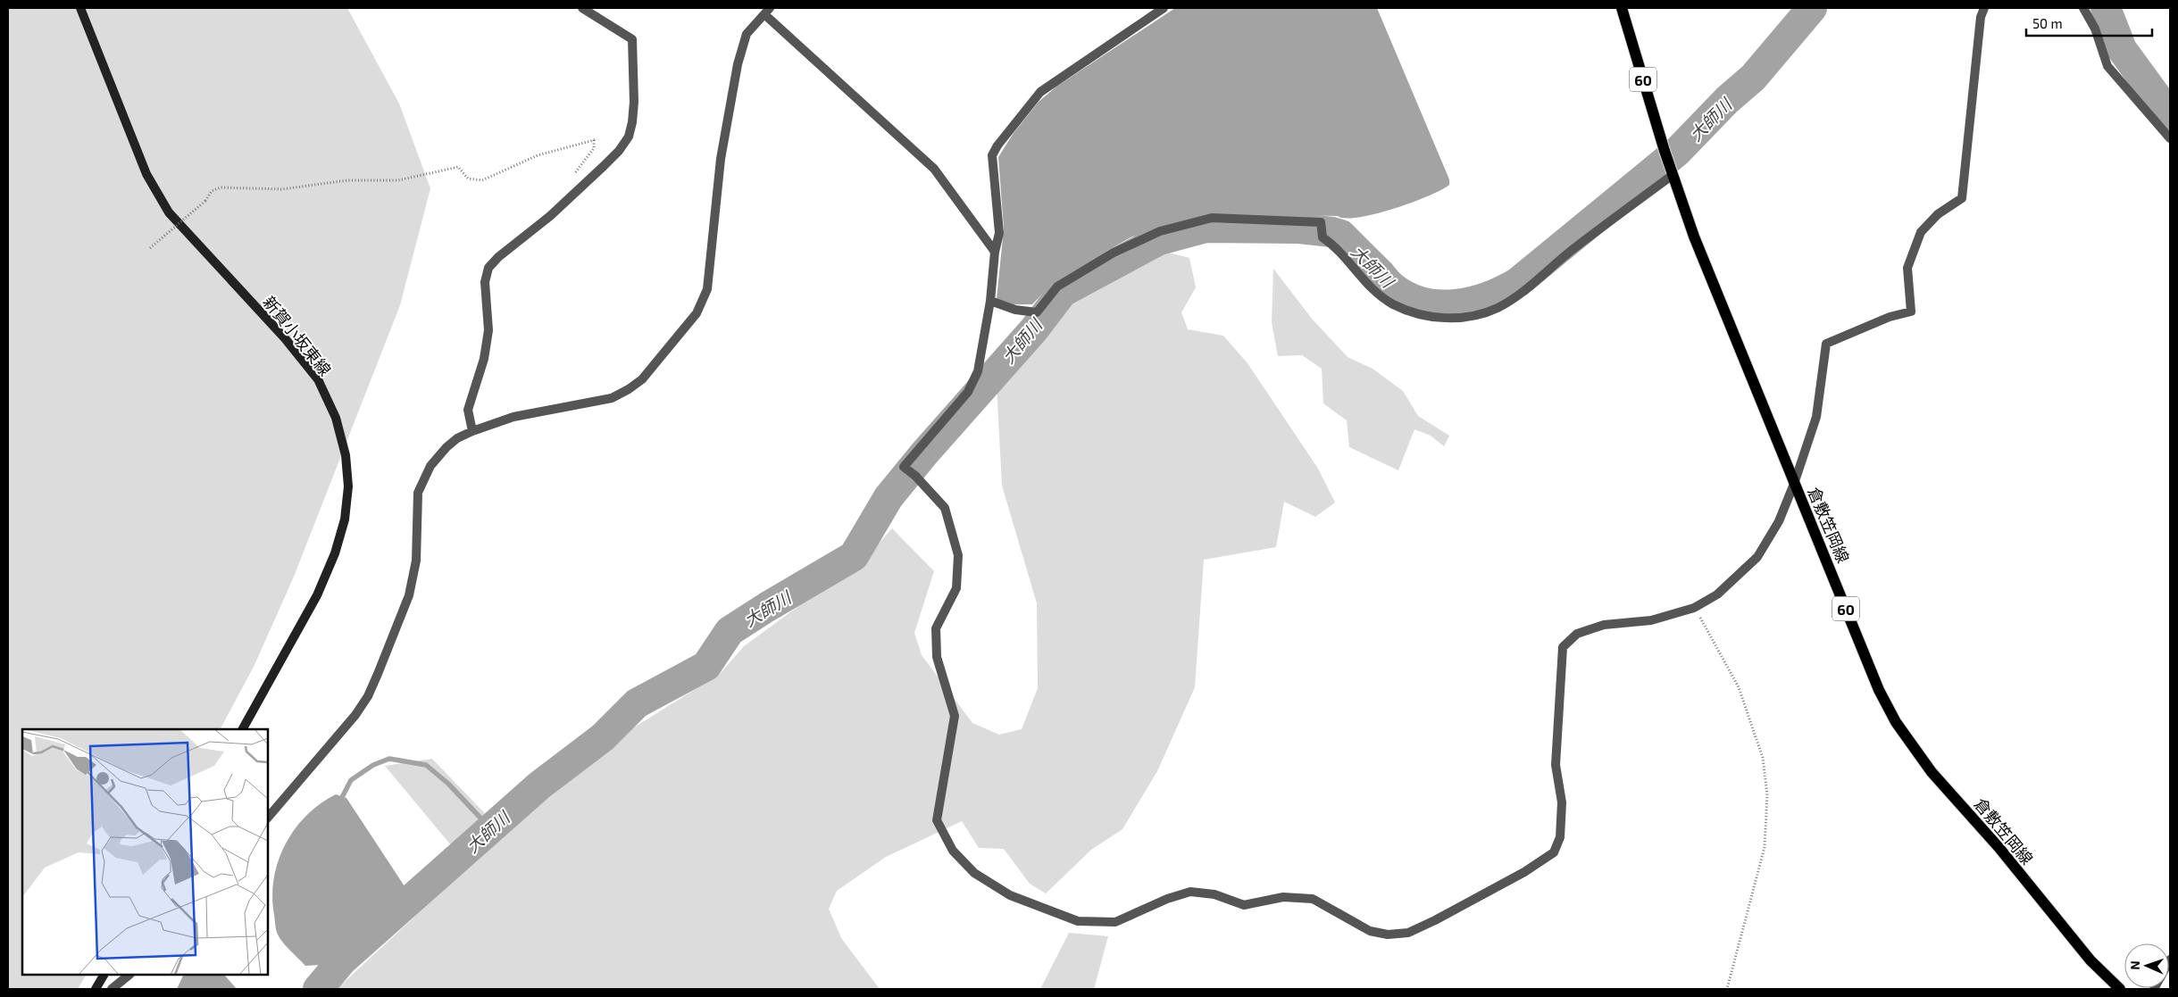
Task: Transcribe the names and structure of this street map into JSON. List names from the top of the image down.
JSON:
{
  "streets": {
    "main road": ["60", "新賀小坂東線", "倉敷笠岡線"]
  },
  "water": ["大師川"],
  "scale_bar": "50 m",
  "north": "left"
}
